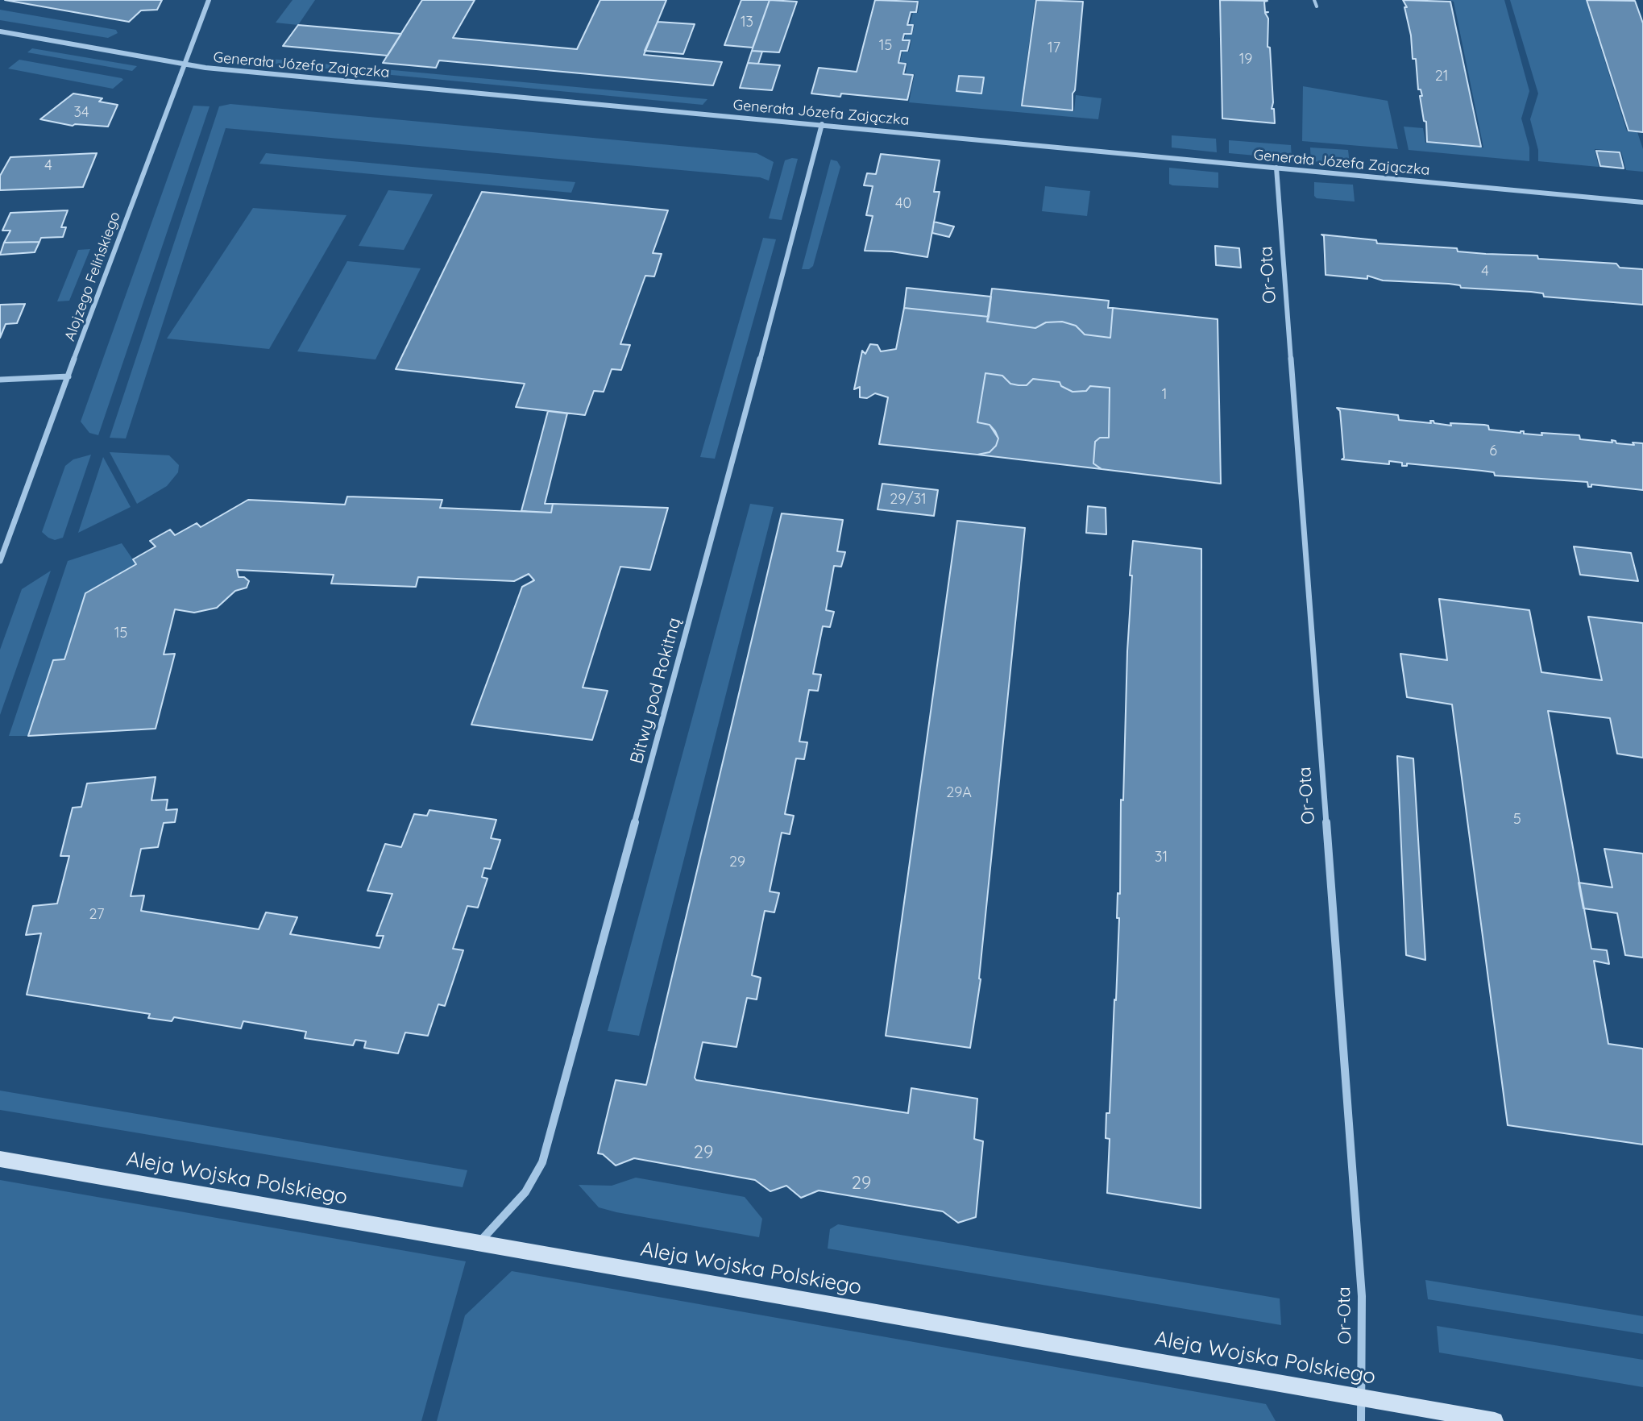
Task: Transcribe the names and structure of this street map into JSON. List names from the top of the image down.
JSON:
{
  "streets": {
    "street": [
      "Generała Józefa Zajączka",
      "Or-Ota",
      "Alojzego Felińskiego",
      "Bitwy pod Rokitną",
      "Aleja Wojska Polskiego"
    ]
  },
  "crossings": [
    ["Generała Józefa Zajączka", "Or-Ota"],
    ["Generała Józefa Zajączka", "Alojzego Felińskiego"],
    ["Generała Józefa Zajączka", "Bitwy pod Rokitną"],
    ["Or-Ota", "Aleja Wojska Polskiego"],
    ["Bitwy pod Rokitną", "Aleja Wojska Polskiego"]
  ],
  "house_numbers": [
    "13",
    "15",
    "17",
    "19",
    "21",
    "34",
    "4",
    "40",
    "4",
    "1",
    "6",
    "29/31",
    "15",
    "29A",
    "5",
    "31",
    "29",
    "27",
    "29",
    "29"
  ]
}
